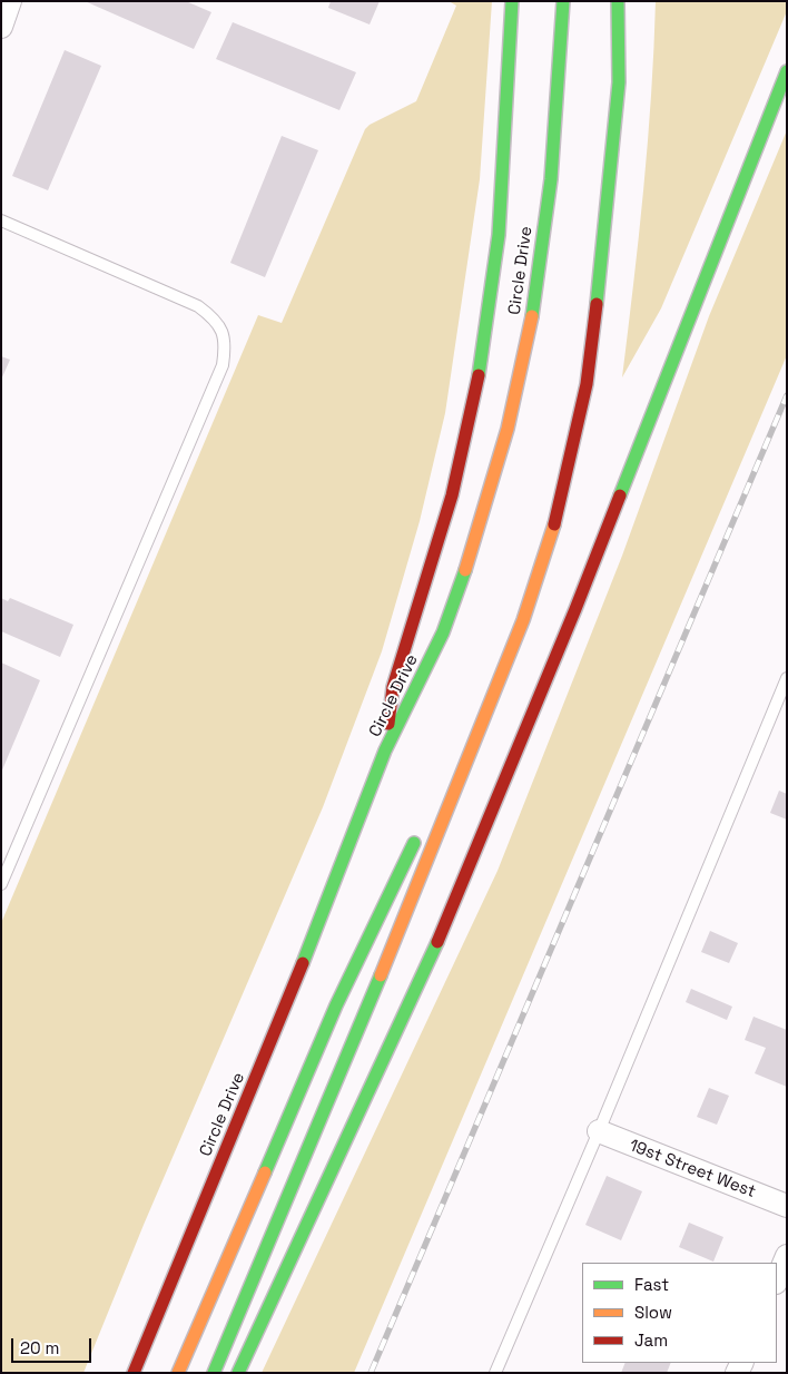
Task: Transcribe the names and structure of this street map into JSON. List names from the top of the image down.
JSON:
{
  "streets": {
    "highway": ["Circle Drive"],
    "street": ["19st Street West"]
  },
  "legend": ["Fast", "Slow", "Jam"],
  "scale_bar": "20 m"
}
